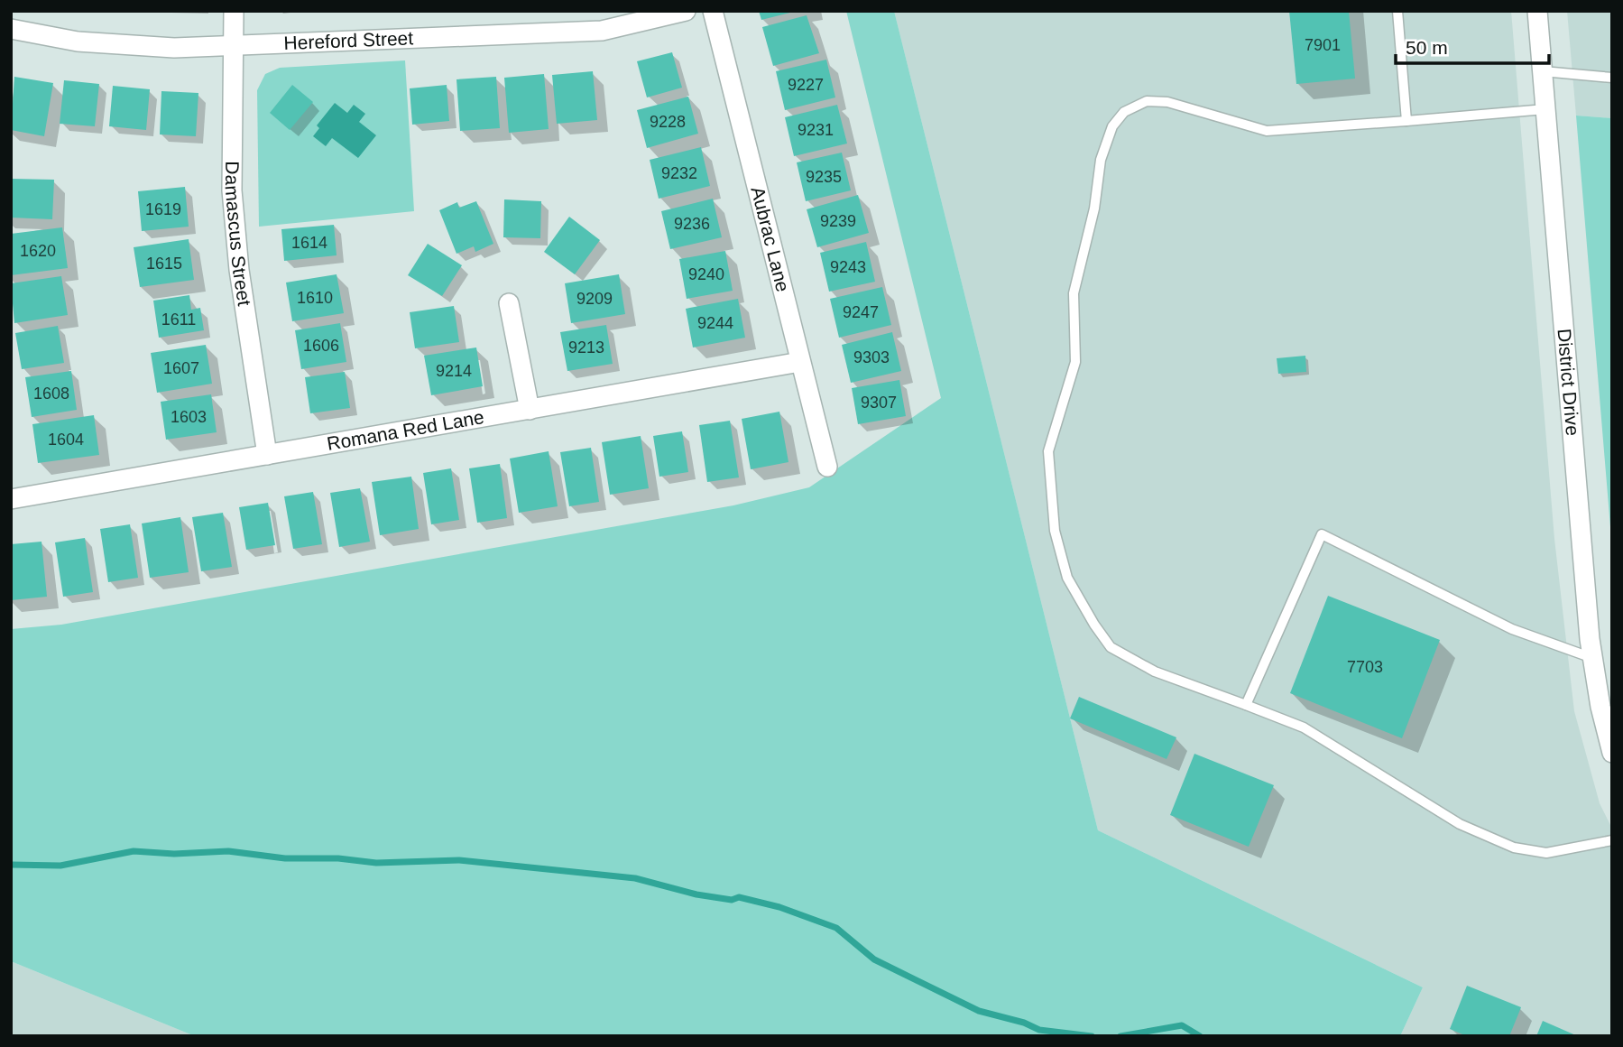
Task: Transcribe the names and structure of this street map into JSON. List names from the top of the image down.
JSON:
{
  "streets": {
    "street": [
      "Hereford Street",
      "Damascus Street",
      "Aubrac Lane",
      "District Drive",
      "Romana Red Lane"
    ]
  },
  "crossings": [
    ["Hereford Street", "Damascus Street"],
    ["Damascus Street", "Romana Red Lane"],
    ["Aubrac Lane", "Romana Red Lane"]
  ],
  "house_numbers": [
    "7901",
    "9227",
    "9228",
    "9231",
    "9232",
    "9235",
    "1619",
    "9239",
    "9236",
    "1614",
    "1620",
    "1615",
    "9243",
    "9240",
    "1610",
    "9209",
    "9247",
    "1611",
    "9244",
    "1606",
    "9213",
    "9303",
    "1607",
    "9214",
    "1608",
    "9307",
    "1603",
    "1604",
    "7703"
  ],
  "scale_bar": "50 m"
}
